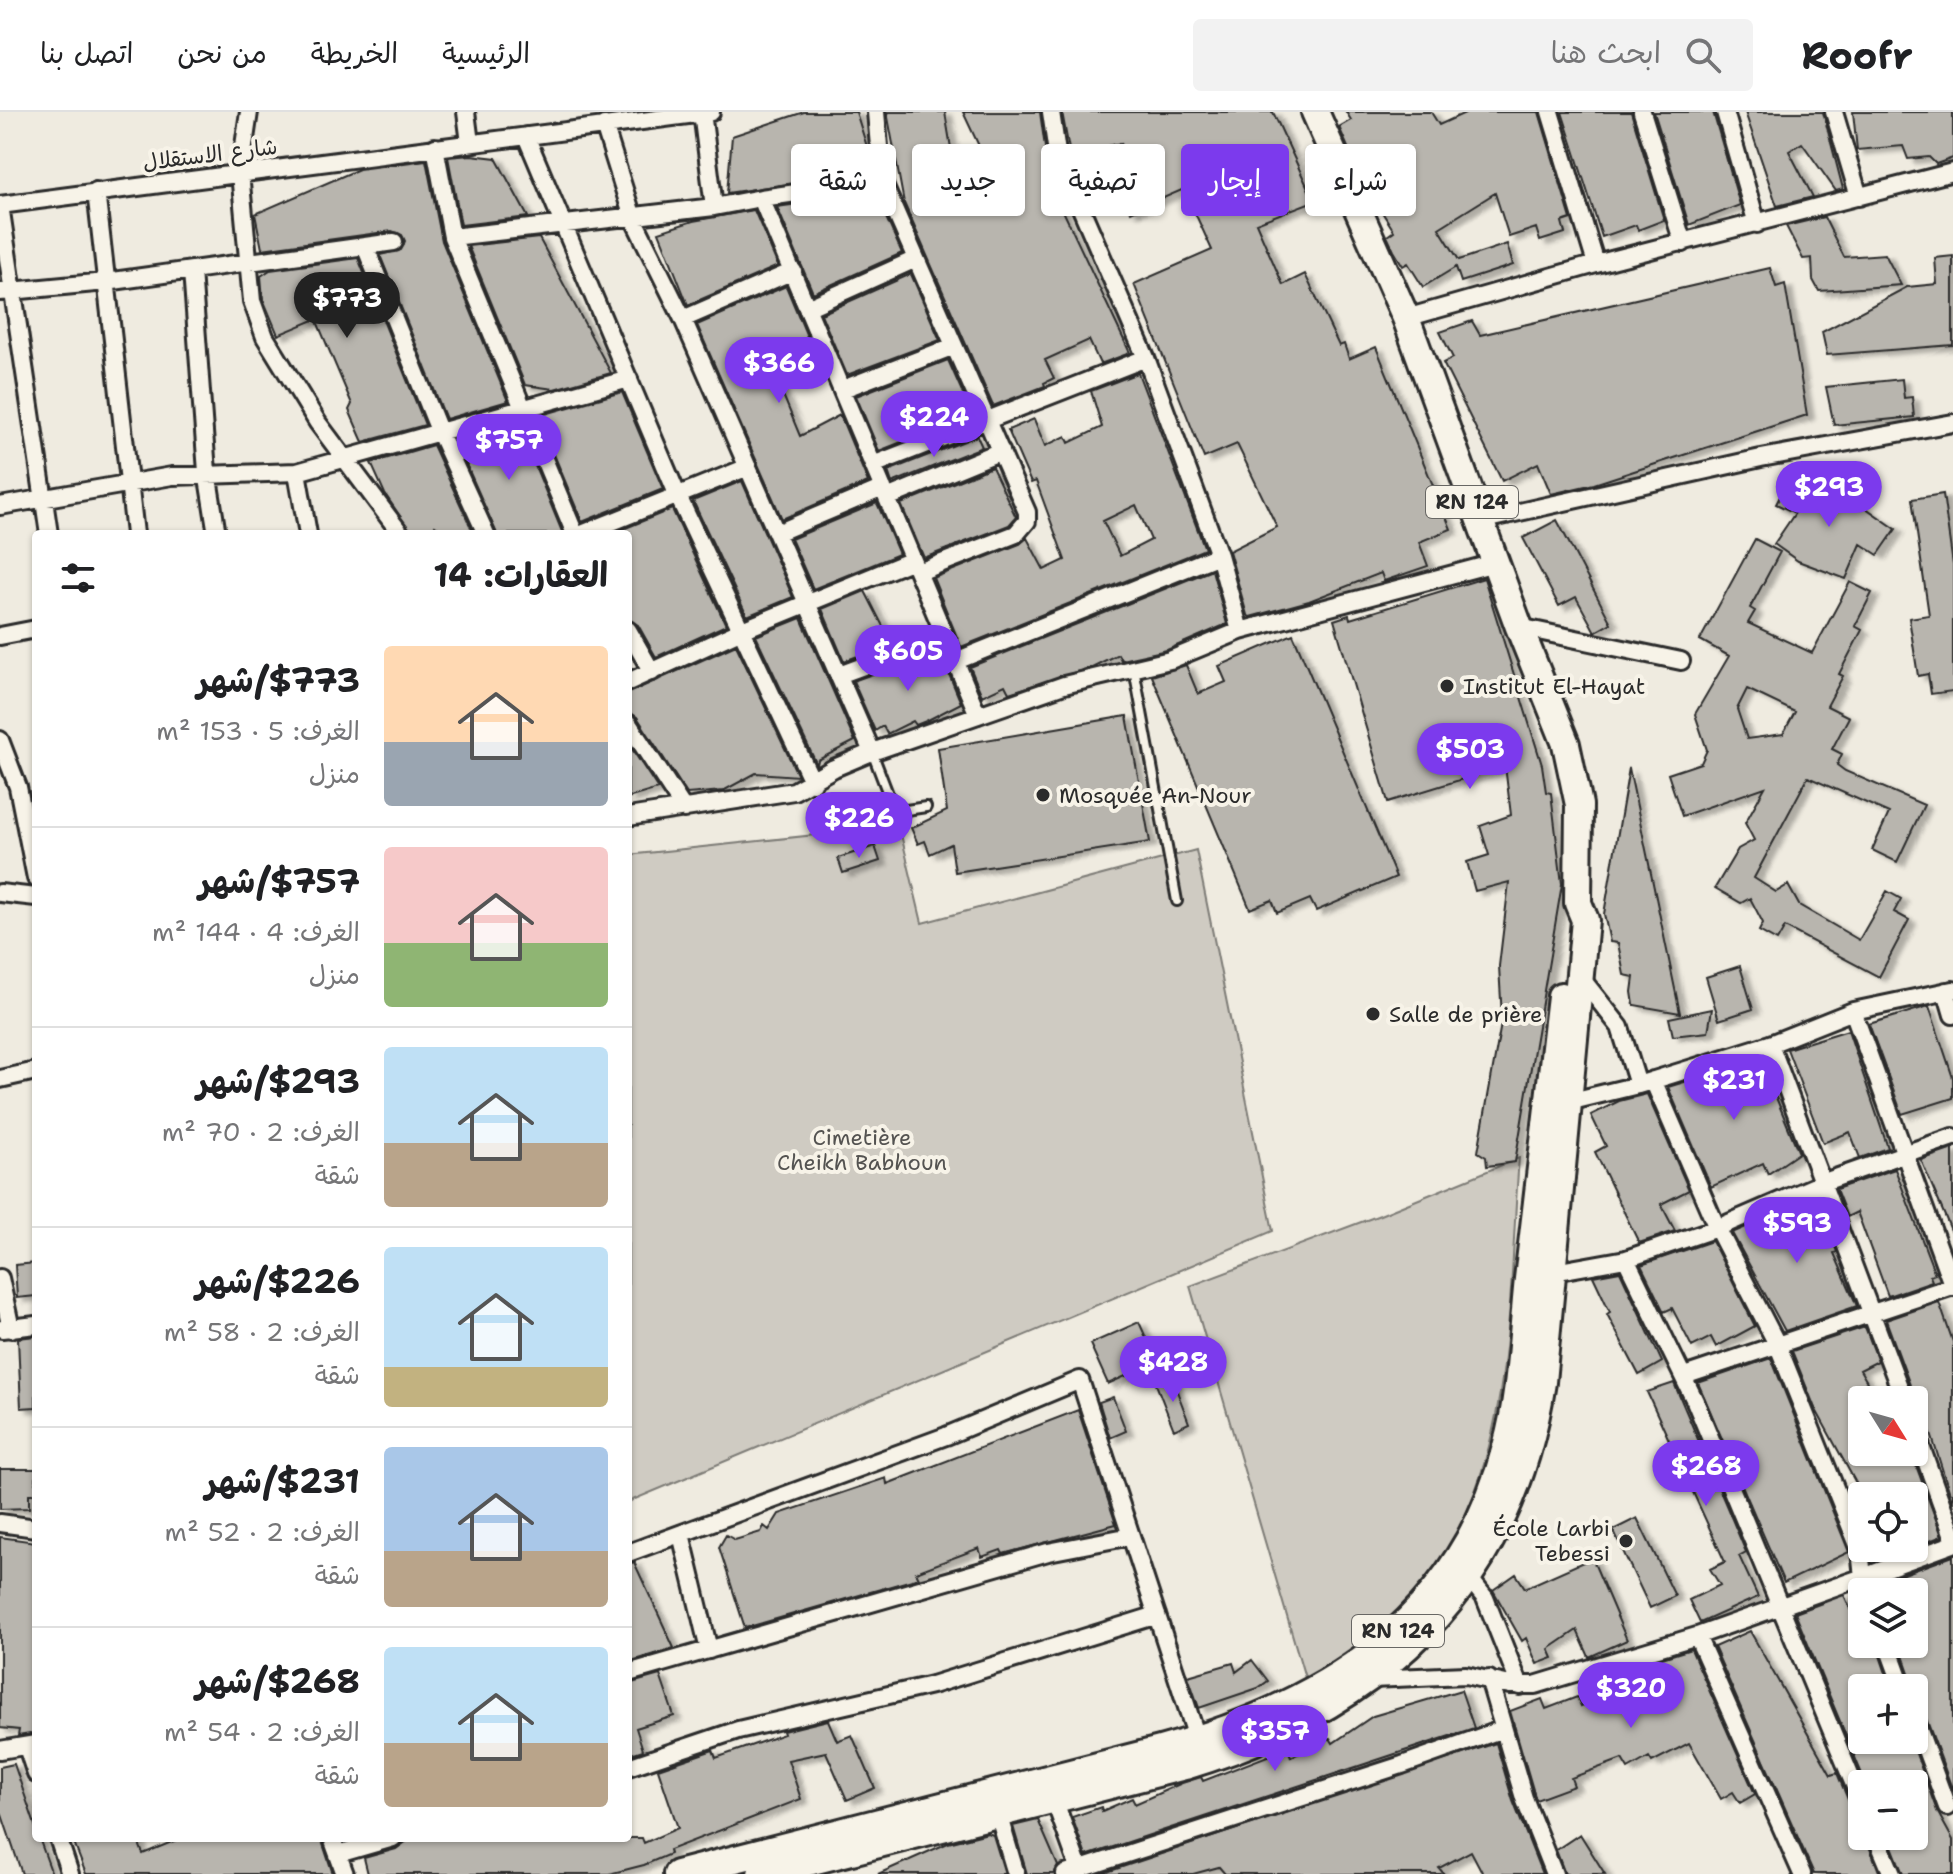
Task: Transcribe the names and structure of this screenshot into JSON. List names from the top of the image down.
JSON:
{
  "streets": {
    "main road": ["RN 124"],
    "street": ["شارع الاستقلال"]
  },
  "parks": ["Cimetière Cheikh Babhoun"],
  "places": [
    "Institut El-Hayat",
    "Mosquée An-Nour",
    "Salle de prière",
    "École Larbi Tebessi"
  ],
  "north": "bottom right",
  "page": {
    "header": "Roofr",
    "search": "ابحث هنا",
    "nav": [
      "الرئيسية",
      "الخريطة",
      "من نحن",
      "اتصل بنا"
    ],
    "chip": [
      "شراء",
      "إيجار",
      "تصفية",
      "جديد",
      "شقة"
    ],
    "price": [
      "$773",
      "$366",
      "$224",
      "$757",
      "$293",
      "$605",
      "$503",
      "$226",
      "$231",
      "$593",
      "$428",
      "$268",
      "$320",
      "$357"
    ],
    "heading": "العقارات: 14",
    "list": [
      {
        "name": "$773/شهر",
        "note": "الغرف: 5 · 153 m² · منزل"
      },
      {
        "name": "$757/شهر",
        "note": "الغرف: 4 · 144 m² · منزل"
      },
      {
        "name": "$293/شهر",
        "note": "الغرف: 2 · 70 m² · شقة"
      },
      {
        "name": "$226/شهر",
        "note": "الغرف: 2 · 58 m² · شقة"
      },
      {
        "name": "$231/شهر",
        "note": "الغرف: 2 · 52 m² · شقة"
      },
      {
        "name": "$268/شهر",
        "note": "الغرف: 2 · 54 m² · شقة"
      }
    ],
    "map_buttons": ["+", "−"]
  }
}
